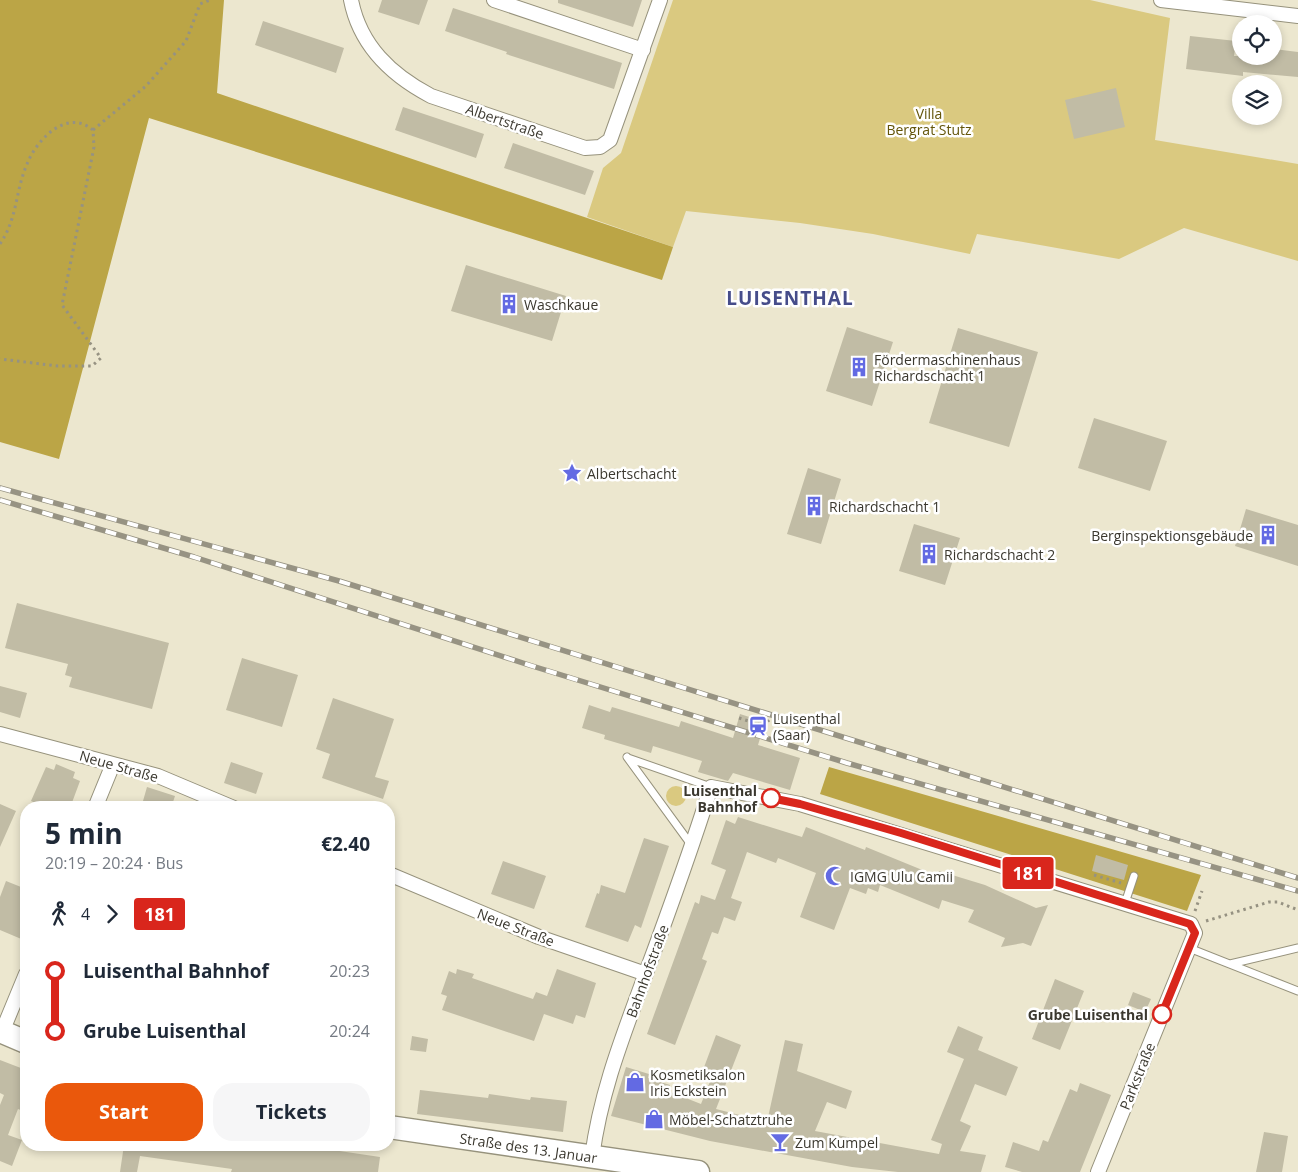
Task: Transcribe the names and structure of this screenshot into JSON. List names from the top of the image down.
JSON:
{
  "streets": {
    "main road": ["Straße des 13. Januar"],
    "street": [
      "Albertstraße",
      "Neue Straße",
      "Bahnhofstraße",
      "Parkstraße"
    ]
  },
  "crossings": [
    ["Neue Straße", "Bahnhofstraße"],
    ["Bahnhofstraße", "Straße des 13. Januar"]
  ],
  "districts": ["LUISENTHAL"],
  "parks": ["Villa Bergrat Stutz"],
  "places": {
    "building": [
      "Waschkaue",
      "Fördermaschinenhaus Richardschacht 1",
      "Richardschacht 1",
      "Berginspektionsgebäude",
      "Richardschacht 2"
    ],
    "place": ["Albertschacht"],
    "station": ["Luisenthal (Saar)"],
    "other": ["Luisenthal Bahnhof", "Grube Luisenthal"],
    "mosque": ["IGMG Ulu Camii"],
    "shop": ["Kosmetiksalon Iris Eckstein", "Möbel-Schatztruhe"],
    "bar": ["Zum Kumpel"]
  },
  "lines": ["bus line 181"],
  "page": {
    "on_map": "181",
    "heading": ["5 min", "20:19 – 20:24 · Bus", "€2.40"],
    "legs": ["4", "181"],
    "list": [
      {
        "name": "Luisenthal Bahnhof",
        "value": "20:23"
      },
      {
        "name": "Grube Luisenthal",
        "value": "20:24"
      }
    ],
    "buttons": ["Start", "Tickets"]
  }
}
